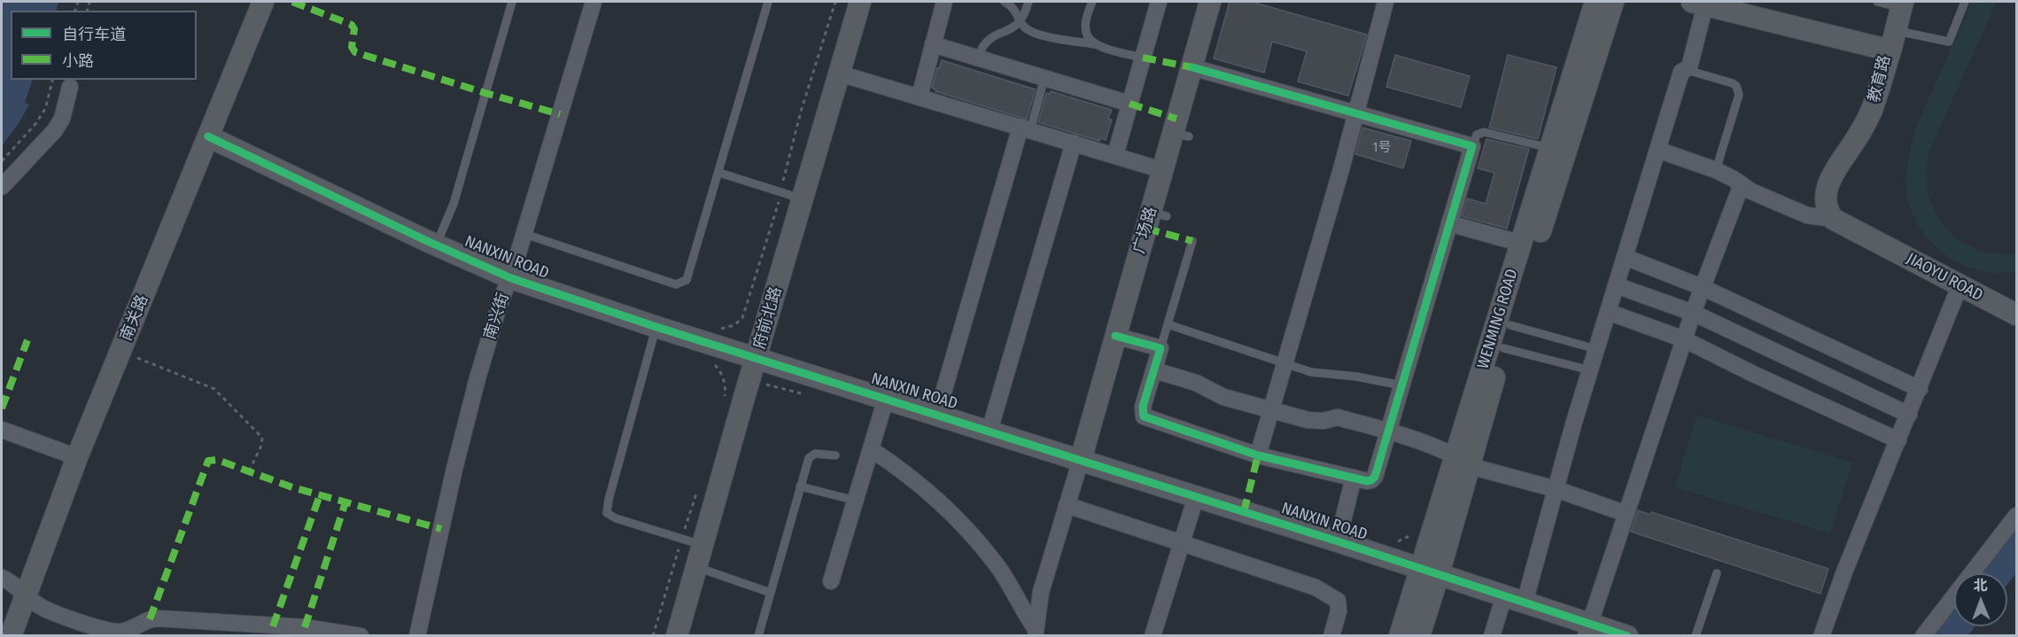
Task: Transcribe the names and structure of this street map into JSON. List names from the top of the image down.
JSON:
{
  "streets": {
    "street": [
      "教育路",
      "广场路",
      "NANXIN ROAD",
      "JIAOYU ROAD",
      "南兴街",
      "南关路",
      "府前北路",
      "WENMING ROAD"
    ]
  },
  "crossings": [
    ["教育路", "JIAOYU ROAD"],
    ["广场路", "NANXIN ROAD"],
    ["NANXIN ROAD", "南兴街"],
    ["NANXIN ROAD", "南关路"],
    ["NANXIN ROAD", "府前北路"],
    ["NANXIN ROAD", "WENMING ROAD"]
  ],
  "house_numbers": ["1号"],
  "legend": ["自行车道", "小路"],
  "north": "top"
}
